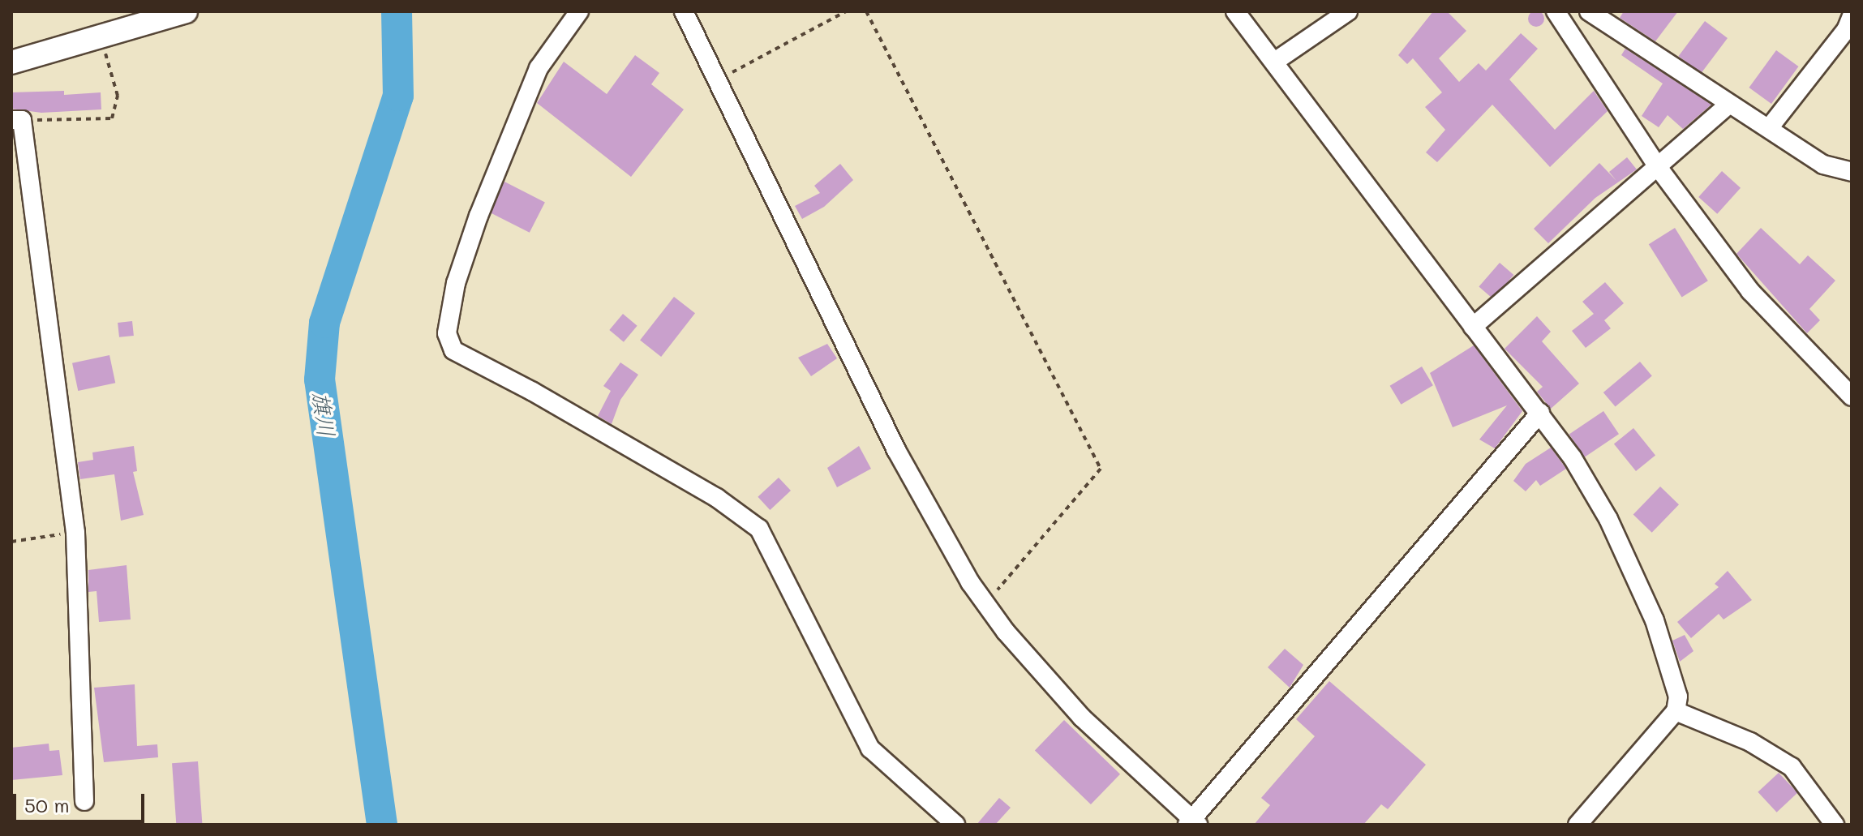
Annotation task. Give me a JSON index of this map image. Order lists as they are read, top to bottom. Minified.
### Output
{"water":["旗川"],"scale_bar":"50 m"}
